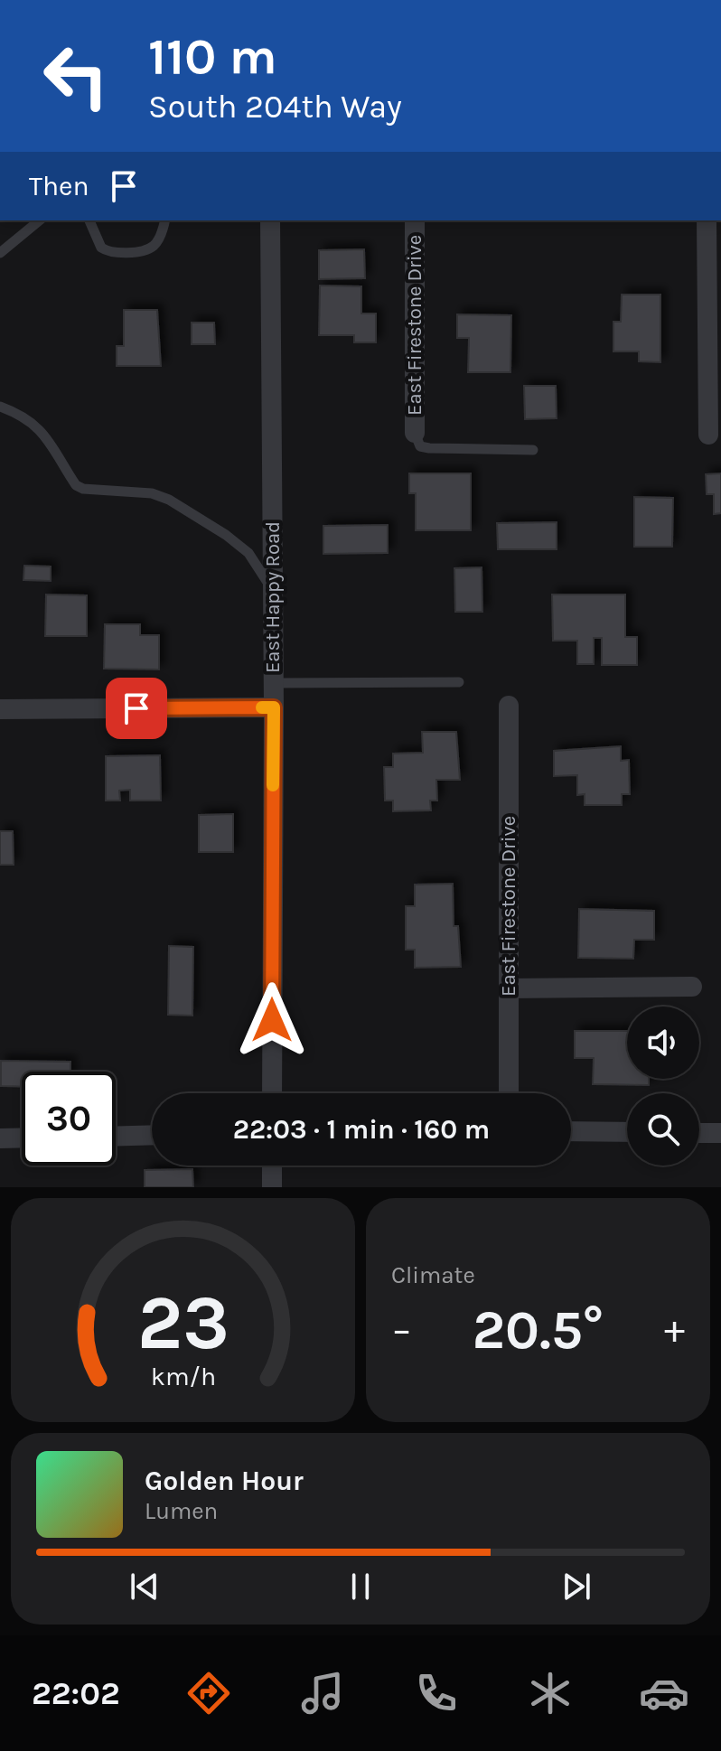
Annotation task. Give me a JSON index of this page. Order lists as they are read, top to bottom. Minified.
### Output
{"streets":{"street":["East Firestone Drive","East Happy Road"]},"page":{"turn":["110 m","South 204th Way"],"then":"Then","limit":"30","trip":"22:03 · 1 min · 160 m","tile":"Climate","heat":["−","20.5°","+"],"song":["Golden Hour","Lumen"],"tabs":"22:02","gauge":["23","km/h"]}}
